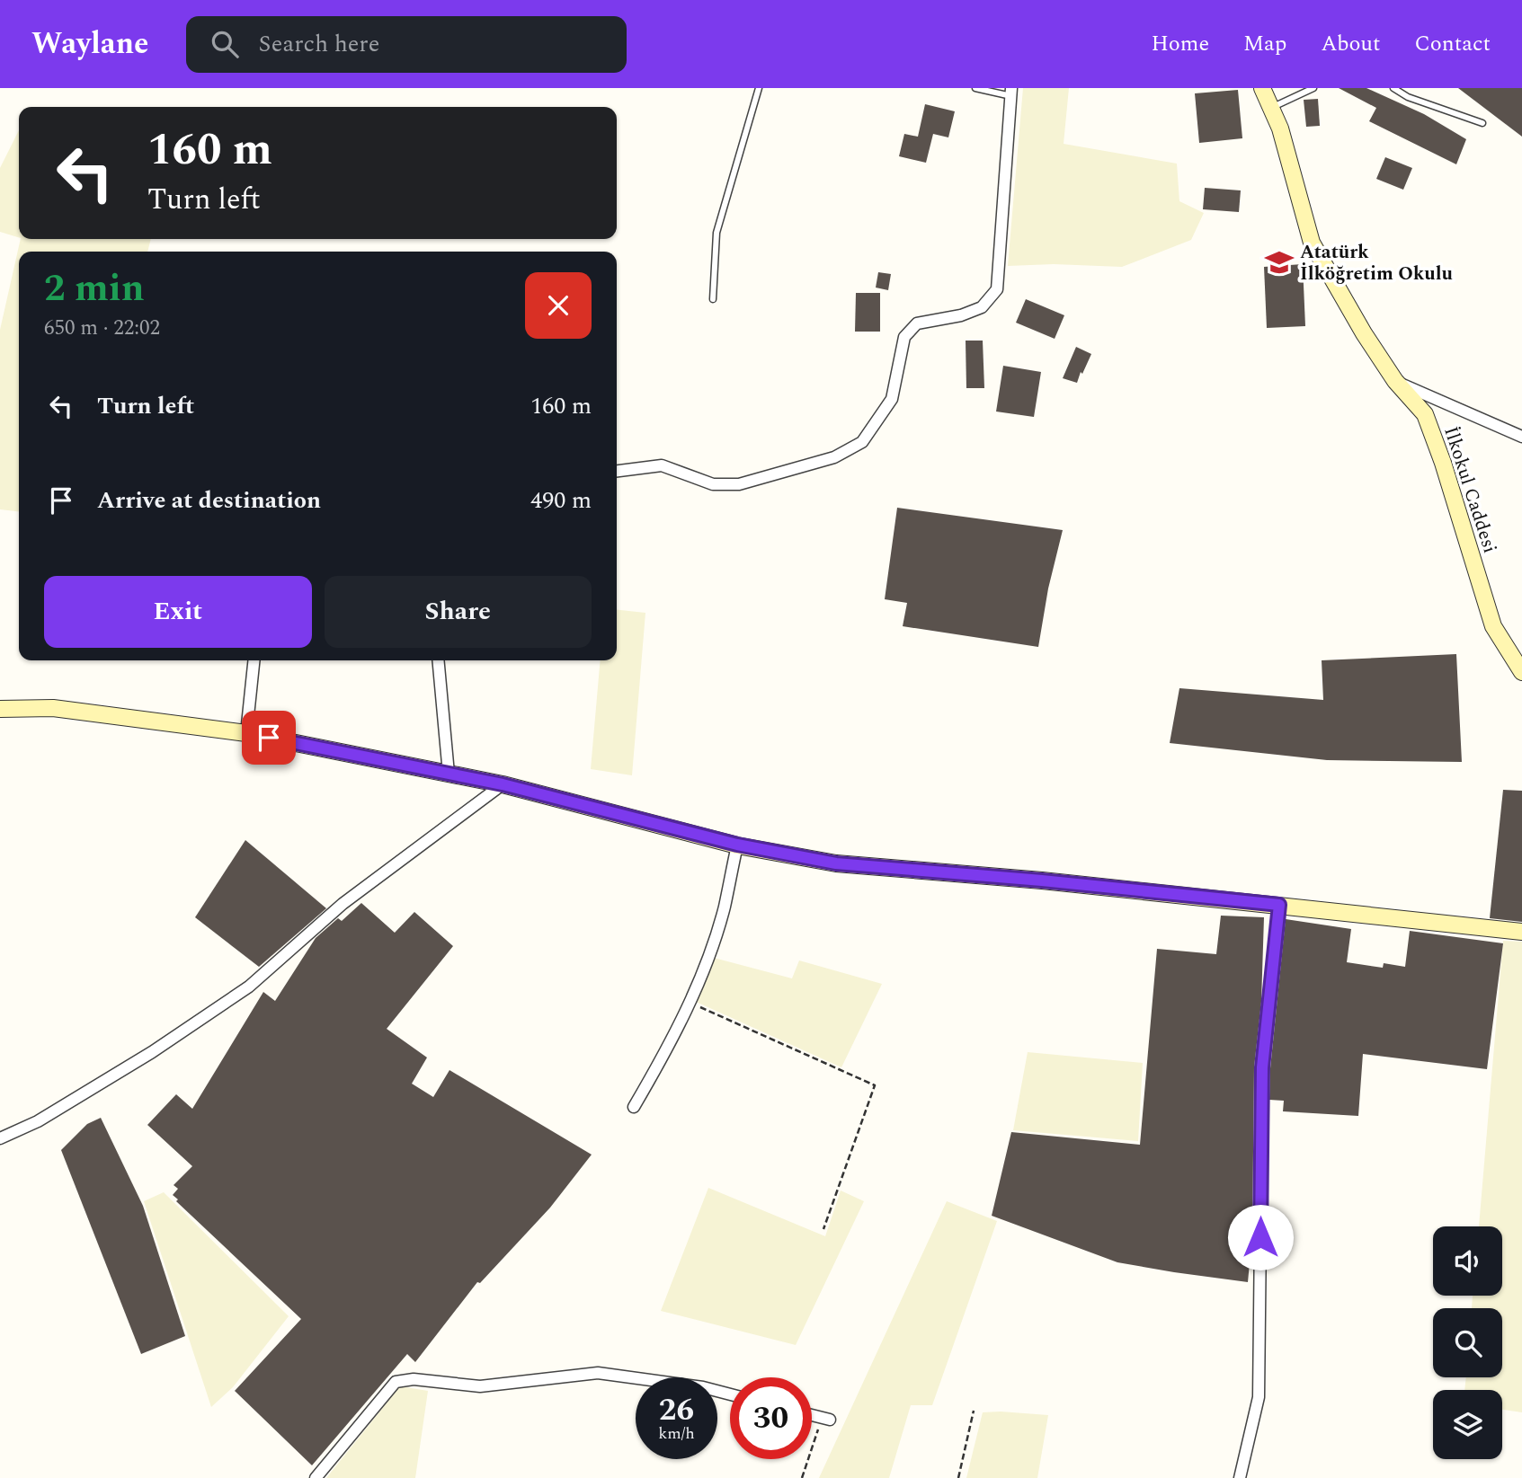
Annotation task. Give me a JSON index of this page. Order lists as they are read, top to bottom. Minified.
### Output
{"streets":{"street":["İlkokul Caddesi"]},"places":{"school or university":["Atatürk İlköğretim Okulu"]},"page":{"header":"Waylane","search":"Search here","nav":["Home","Map","About","Contact"],"turn":["160 m","Turn left"],"heading":["2 min","650 m · 22:02"],"list":[{"name":"Turn left","value":"160 m"},{"name":"Arrive at destination","value":"490 m"}],"buttons":["Exit","Share"],"speed":"26 km/h","limit":"30"}}
